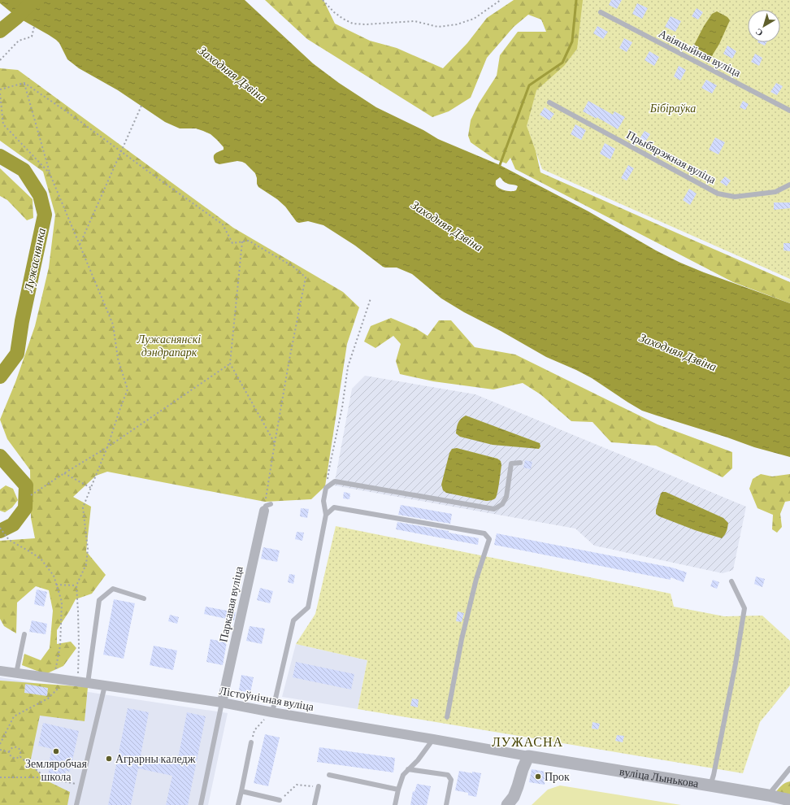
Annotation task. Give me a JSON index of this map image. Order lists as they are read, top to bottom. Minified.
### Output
{"streets":{"street":["Паркавая вуліца","Лістоўнічная вуліца","вуліца Лынькова"],"lane":["Авіяцыйная вуліца","Прыбярэжная вуліца"]},"crossings":[["Паркавая вуліца","Лістоўнічная вуліца"],["Лістоўнічная вуліца","вуліца Лынькова"]],"districts":["ЛУЖАСНА"],"water":["Заходняя Дзвіна","Лужаснянка"],"parks":["Бібіраўка","Лужаснянскі дэндрапарк"],"places":["Земляробчая школа","Аграрны каледж","Прок"],"north":"bottom left"}
